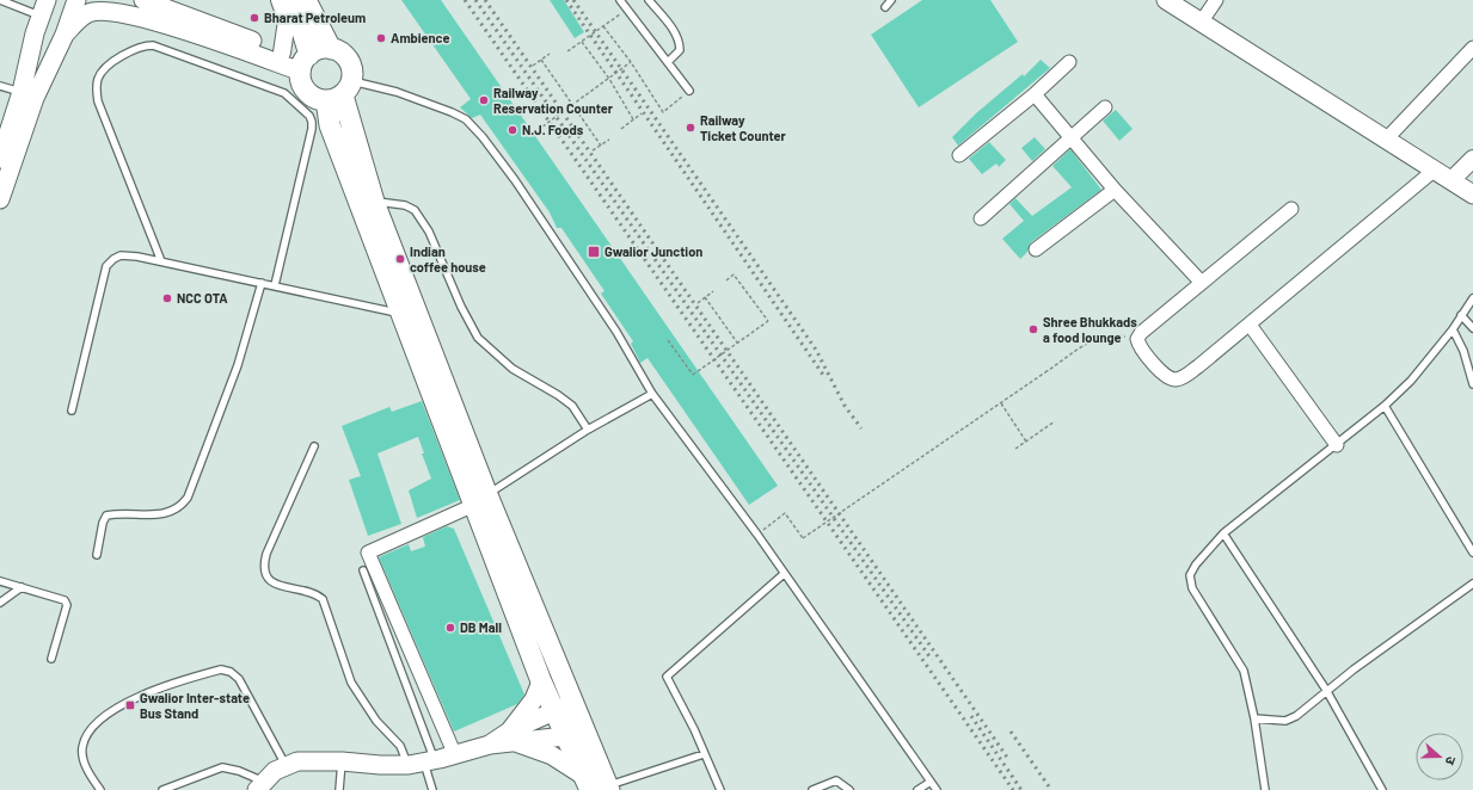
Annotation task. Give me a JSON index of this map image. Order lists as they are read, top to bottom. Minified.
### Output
{"places":{"other":["Bharat Petroleum","Ambience","Railway Reservation Counter","Railway Ticket Counter","N.J. Foods","Indian coffee house","NCC OTA","Shree Bhukkads a food lounge","DB Mall"],"transit":["Gwalior Junction","Gwalior Inter-state Bus Stand"]},"north":"right"}
